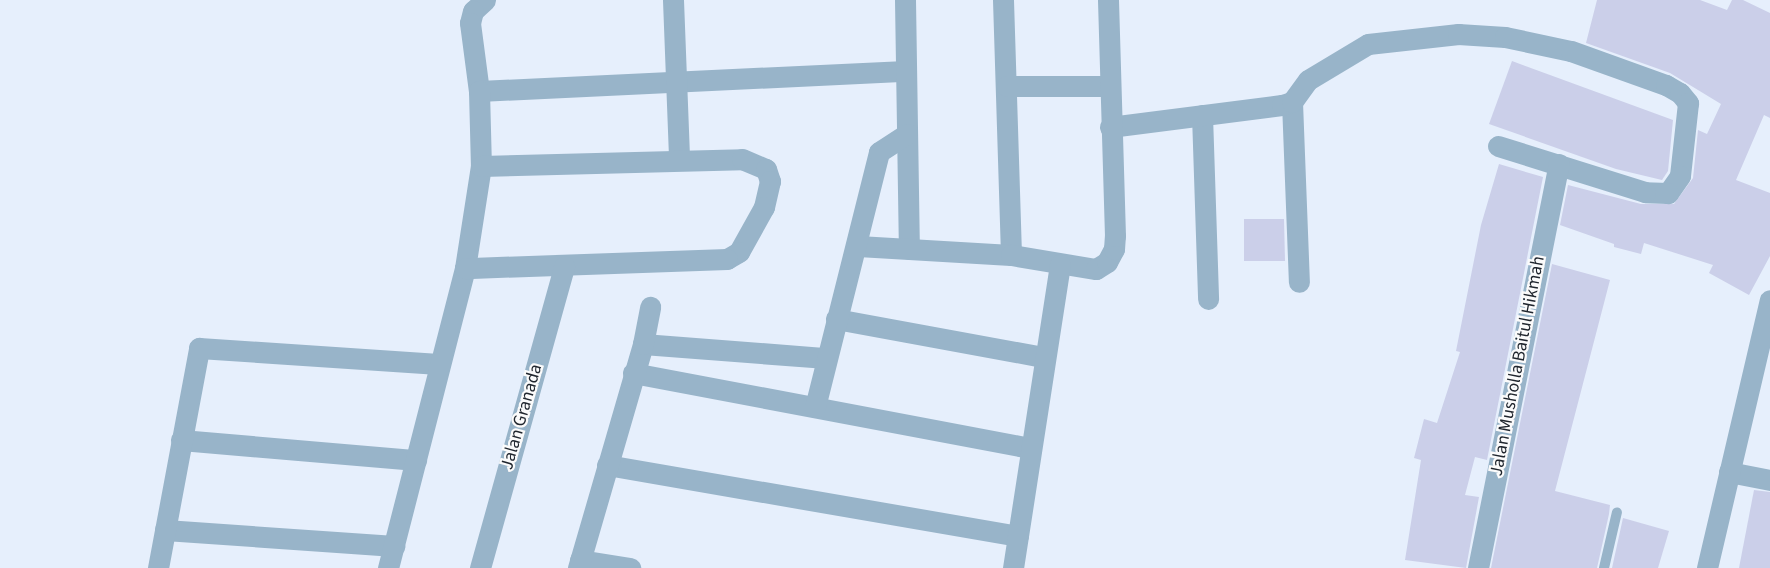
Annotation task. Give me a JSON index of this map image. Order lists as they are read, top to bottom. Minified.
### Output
{"streets":{"street":["Jalan Musholla Baitul Hikmah","Jalan Granada"]}}
